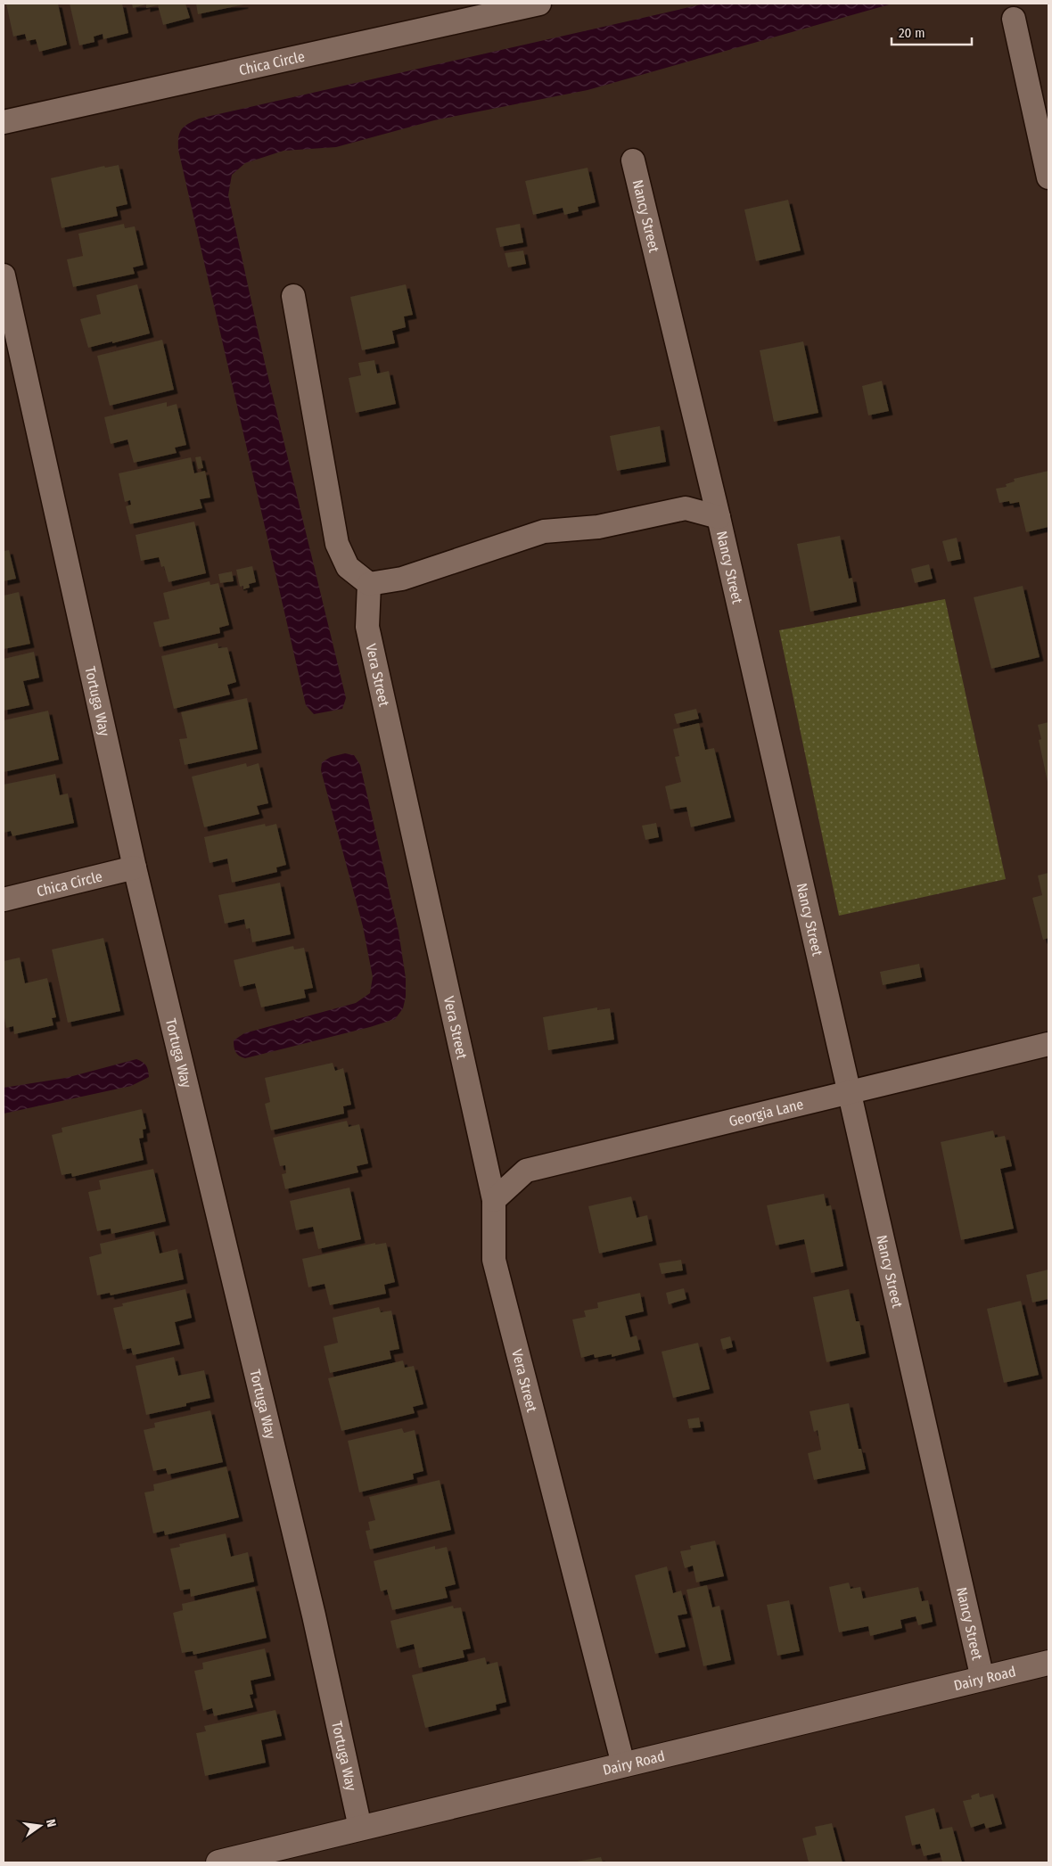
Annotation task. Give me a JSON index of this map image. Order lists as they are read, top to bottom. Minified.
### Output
{"streets":{"street":["Chica Circle","Nancy Street","Vera Street","Tortuga Way","Georgia Lane","Dairy Road"]},"crossings":[["Chica Circle","Tortuga Way"],["Nancy Street","Georgia Lane"],["Nancy Street","Dairy Road"],["Vera Street","Georgia Lane"],["Vera Street","Dairy Road"],["Tortuga Way","Dairy Road"]],"scale_bar":"20 m","north":"right"}
